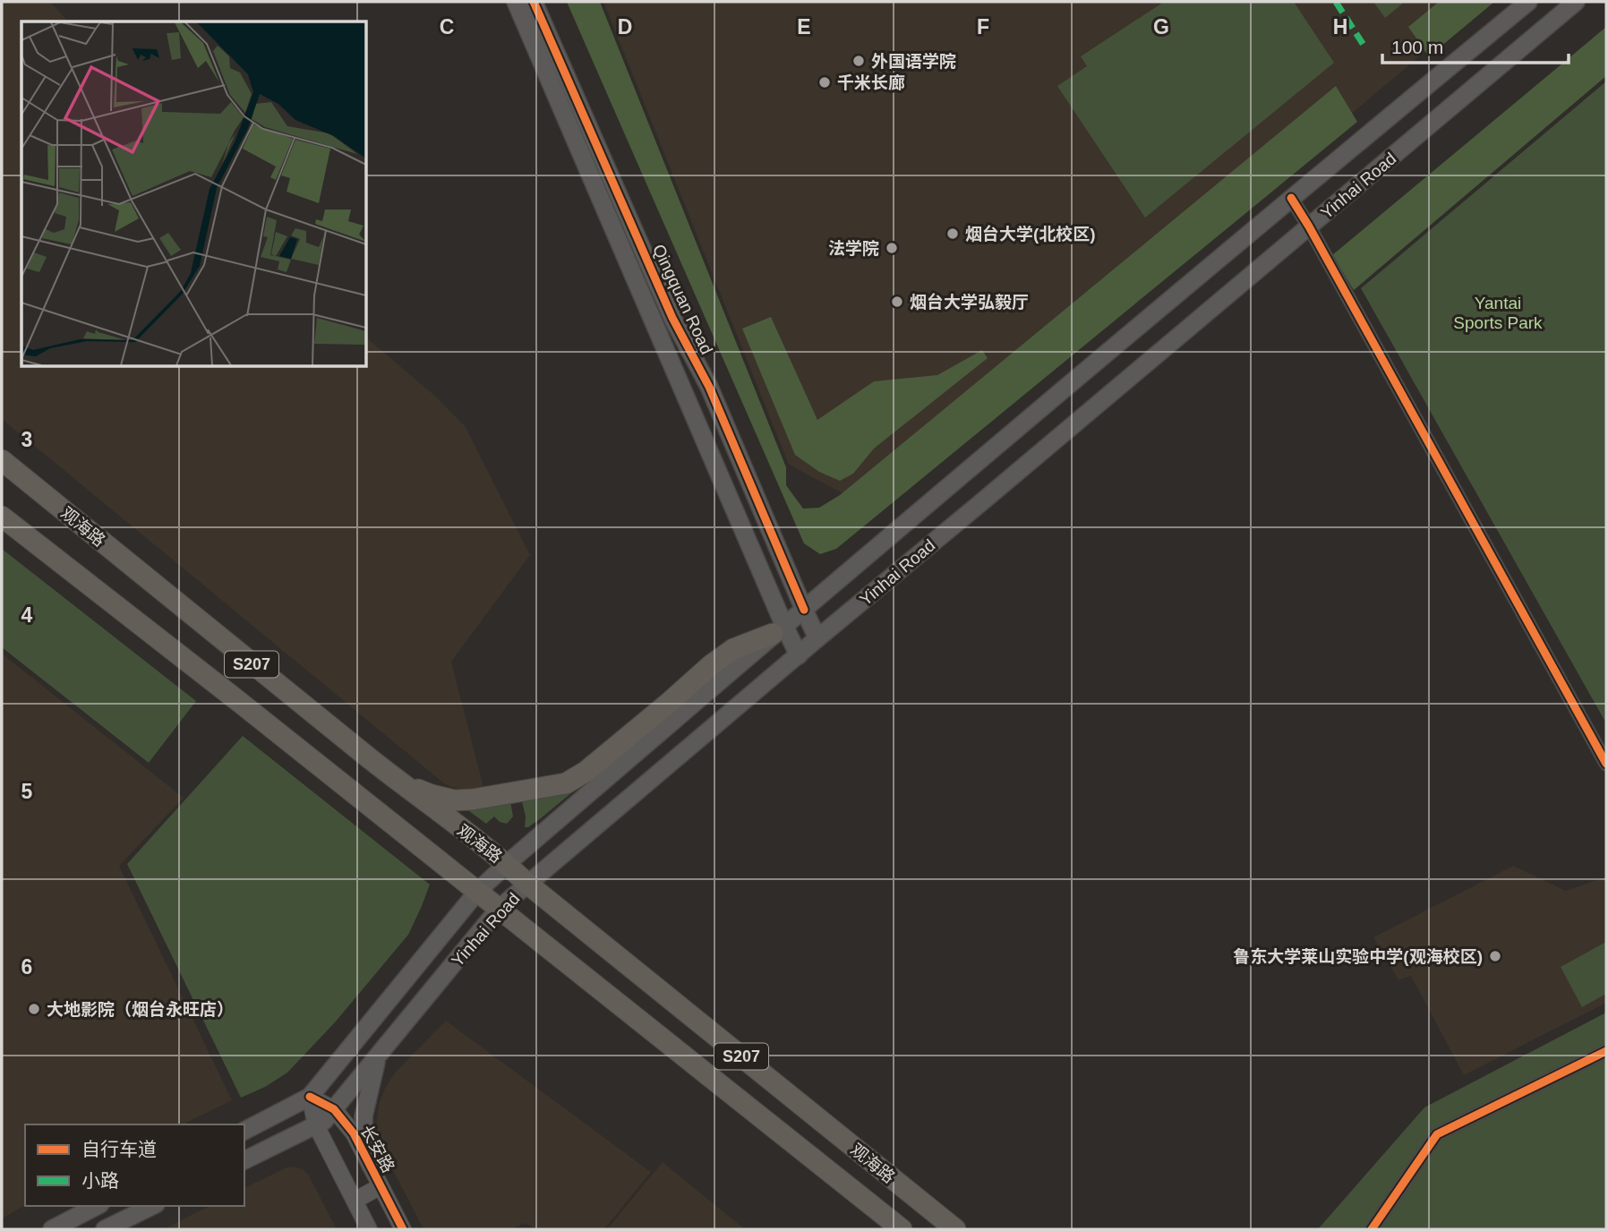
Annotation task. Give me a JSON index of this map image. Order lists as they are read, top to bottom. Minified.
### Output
{"streets":{"main road":["Yinhai Road","Qingquan Road","观海路","S207"],"street":["长安路"]},"crossings":[["Yinhai Road","Qingquan Road"],["Yinhai Road","观海路"],["Yinhai Road","长安路"]],"parks":["Yantai Sports Park"],"places":["外国语学院","千米长廊","烟台大学(北校区)","法学院","烟台大学弘毅厅","鲁东大学莱山实验中学(观海校区)","大地影院（烟台永旺店）"],"legend":["自行车道","小路"],"scale_bar":"100 m","grid":{"columns":["C","D","E","F","G","H"],"rows":["3","4","5","6"]}}
